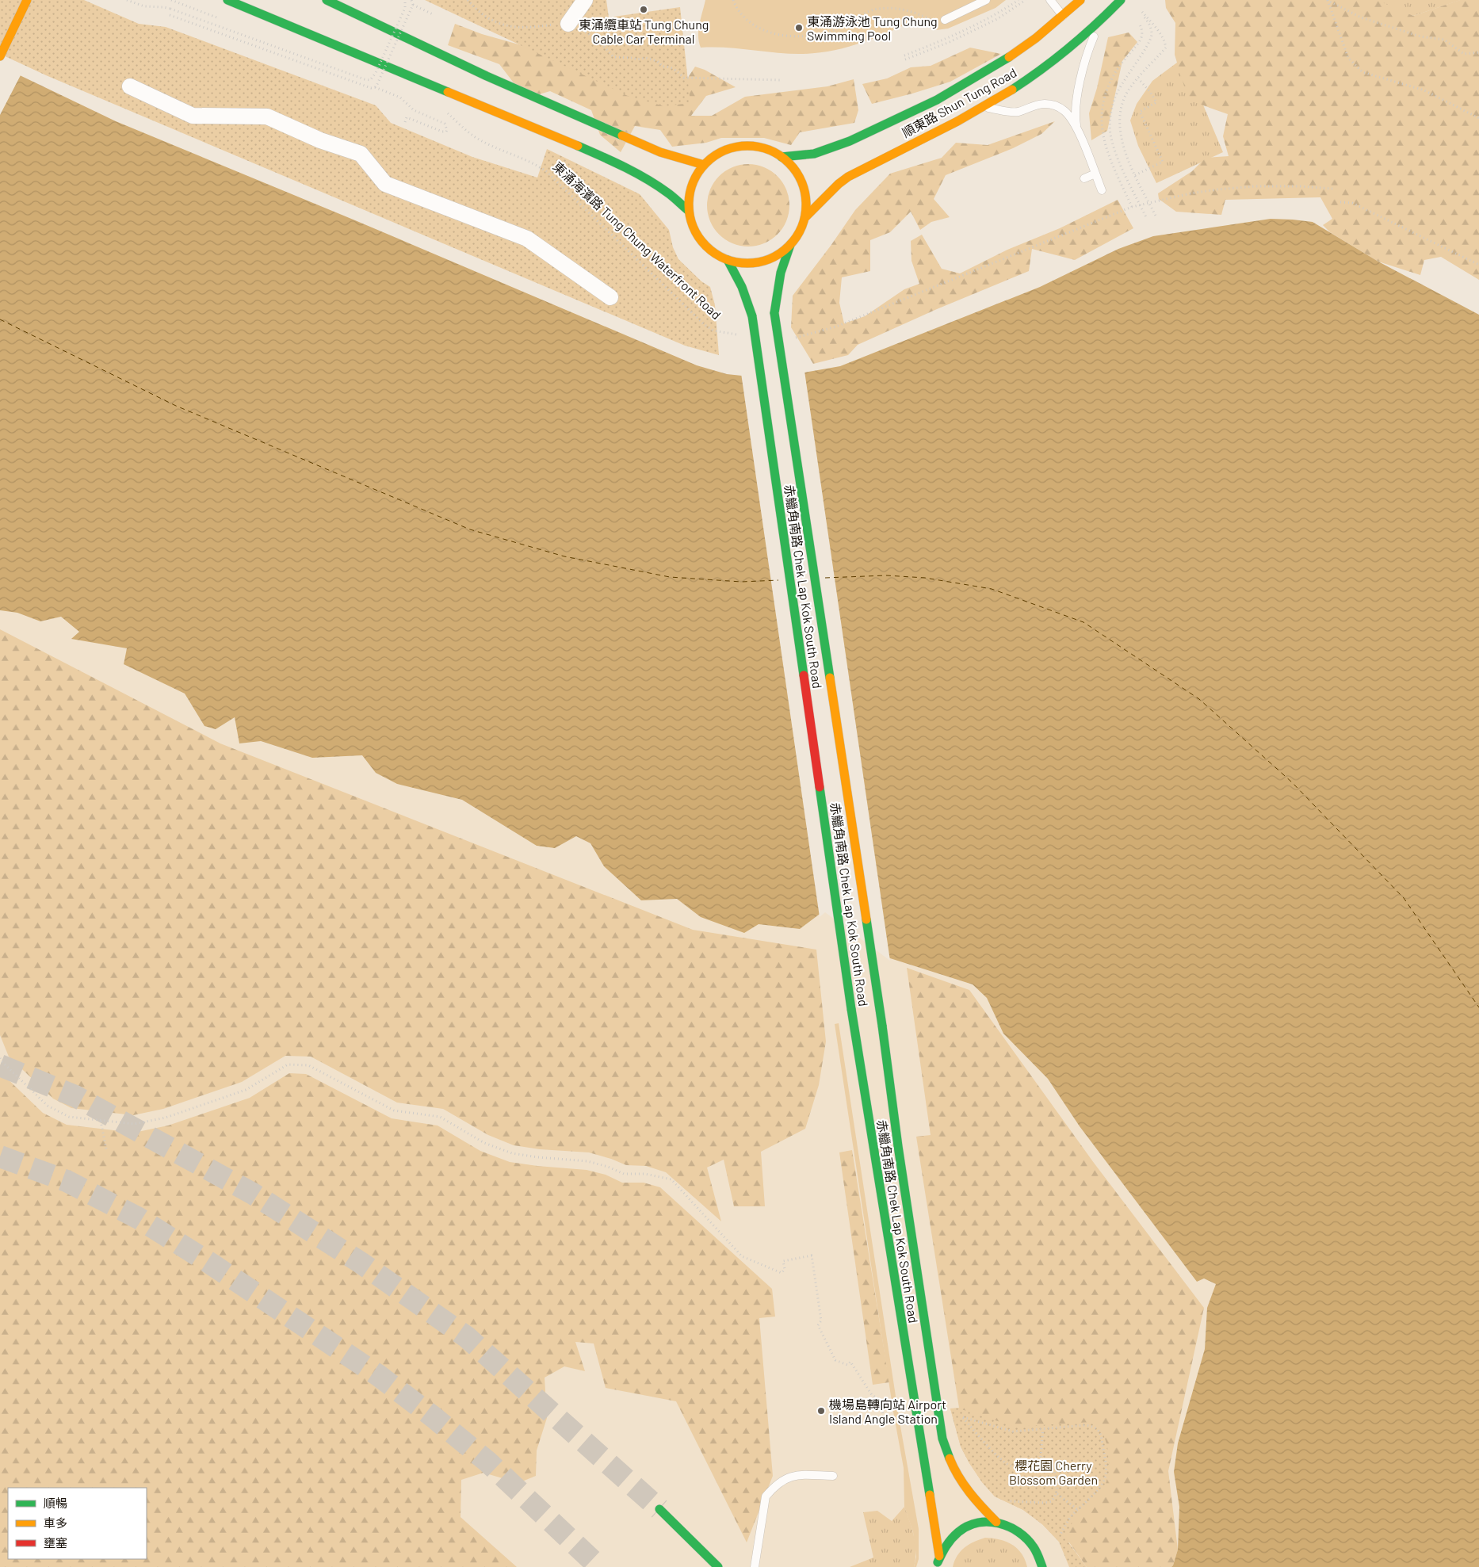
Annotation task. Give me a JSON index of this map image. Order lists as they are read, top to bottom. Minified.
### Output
{"streets":{"main road":["順東路 Shun Tung Road","東涌海濱路 Tung Chung Waterfront Road","赤鱲角南路 Chek Lap Kok South Road"]},"crossings":[["順東路 Shun Tung Road","東涌海濱路 Tung Chung Waterfront Road"],["順東路 Shun Tung Road","赤鱲角南路 Chek Lap Kok South Road"],["東涌海濱路 Tung Chung Waterfront Road","赤鱲角南路 Chek Lap Kok South Road"]],"parks":["櫻花園 Cherry Blossom Garden"],"places":["東涌纜車站 Tung Chung Cable Car Terminal","東涌游泳池 Tung Chung Swimming Pool","機場島轉向站 Airport Island Angle Station"],"legend":["順暢","車多","壅塞"]}
